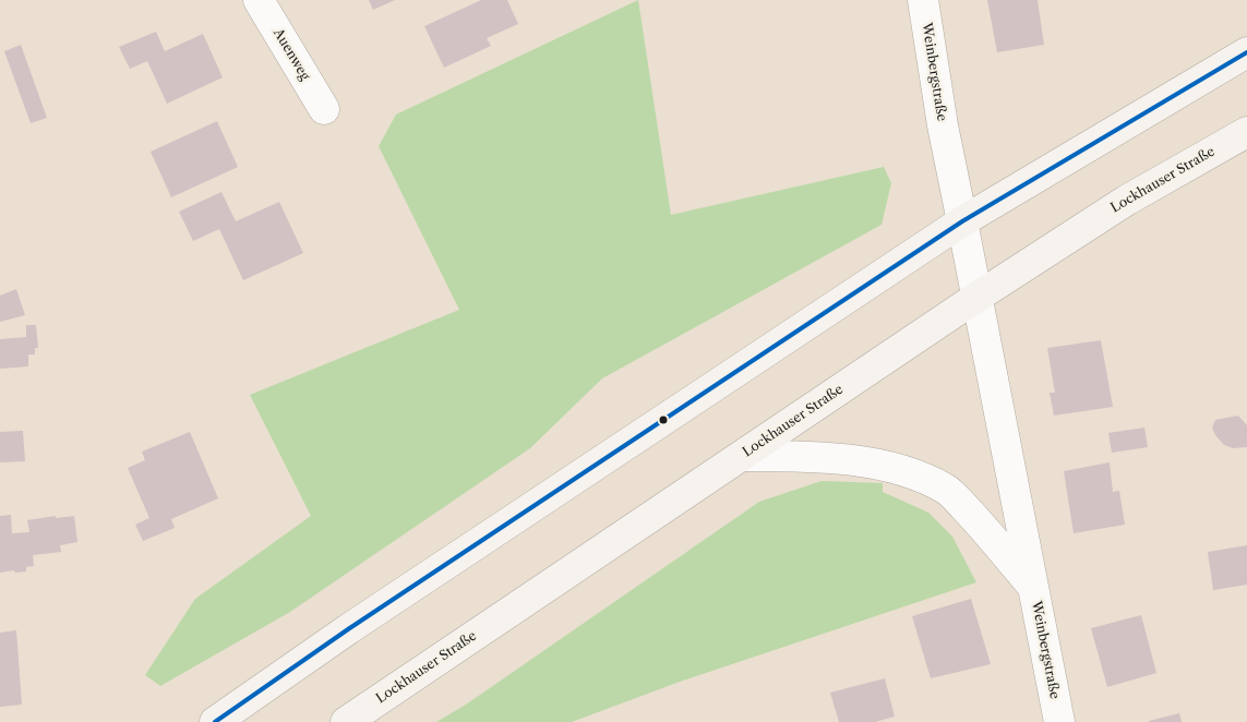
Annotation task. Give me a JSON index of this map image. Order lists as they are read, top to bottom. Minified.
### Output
{"streets":{"main road":["Lockhauser Straße"],"street":["Auenweg","Weinbergstraße"]},"crossings":[["Weinbergstraße","Lockhauser Straße"]]}
